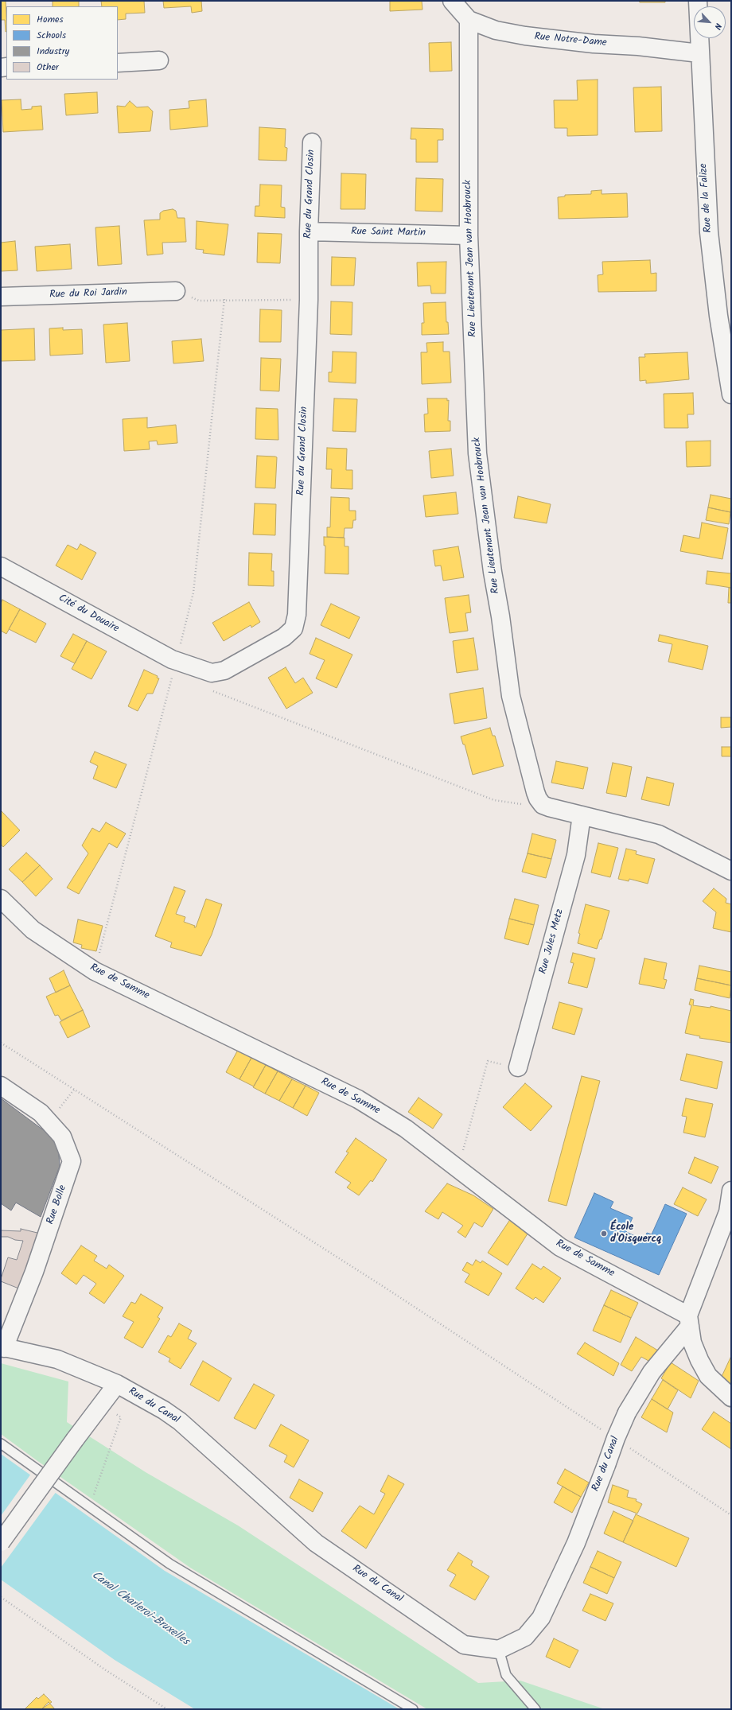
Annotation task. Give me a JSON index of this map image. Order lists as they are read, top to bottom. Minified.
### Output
{"streets":{"street":["Rue Notre-Dame","Rue du Grand Closin","Rue de la Falize","Rue Saint Martin","Rue Lieutenant Jean van Hoobrouck","Rue du Roi Jardin","Cité du Douaire","Rue Jules Metz","Rue de Samme","Rue Bolle","Rue du Canal"]},"crossings":[["Rue Notre-Dame","Rue de la Falize"],["Rue Notre-Dame","Rue Lieutenant Jean van Hoobrouck"],["Rue du Grand Closin","Rue Saint Martin"],["Rue du Grand Closin","Cité du Douaire"],["Rue Saint Martin","Rue Lieutenant Jean van Hoobrouck"],["Rue de Samme","Rue du Canal"],["Rue Bolle","Rue du Canal"]],"water":["Canal Charleroi-Bruxelles"],"places":["École d'Oisquercq"],"legend":["Homes","Schools","Industry","Other"],"north":"bottom right"}
